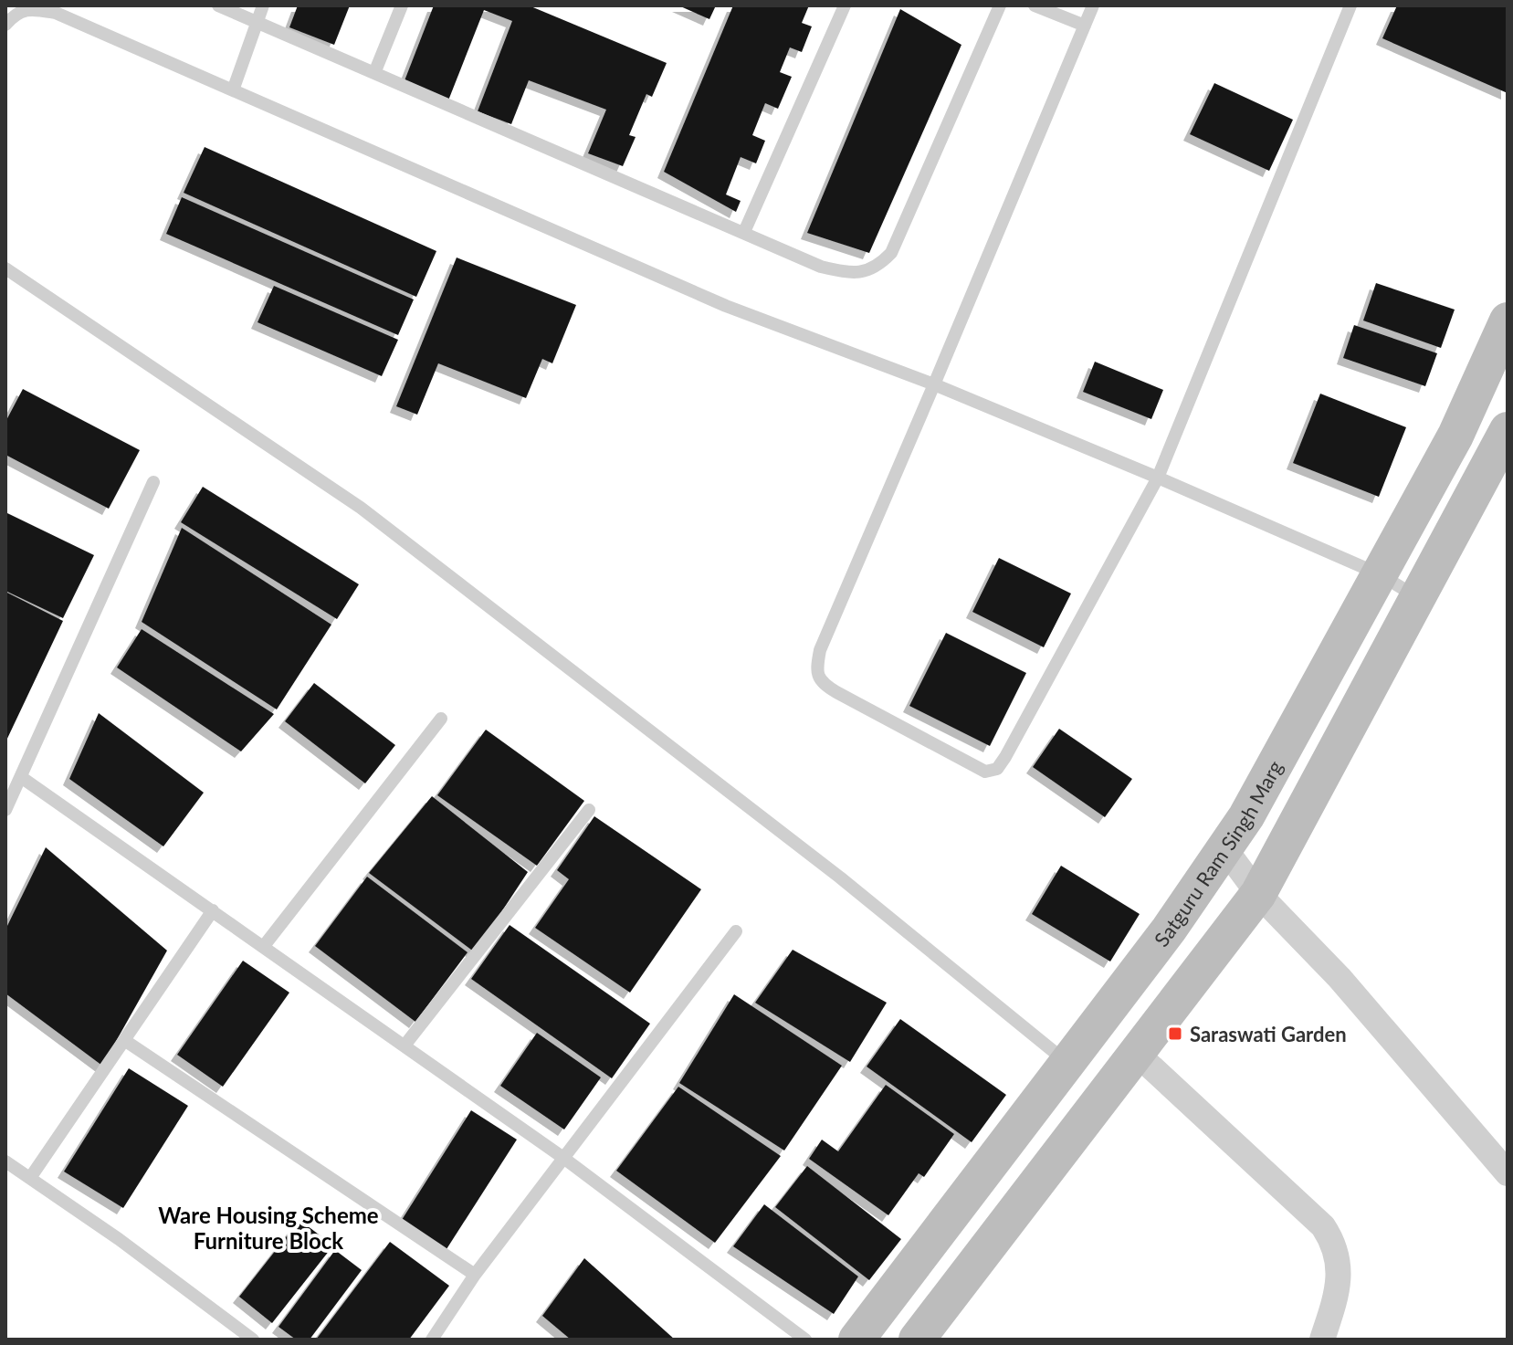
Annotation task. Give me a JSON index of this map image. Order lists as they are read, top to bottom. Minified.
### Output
{"streets":{"main road":["Satguru Ram Singh Marg"]},"districts":["Ware Housing Scheme Furniture Block"],"places":{"transit":["Saraswati Garden"]}}
